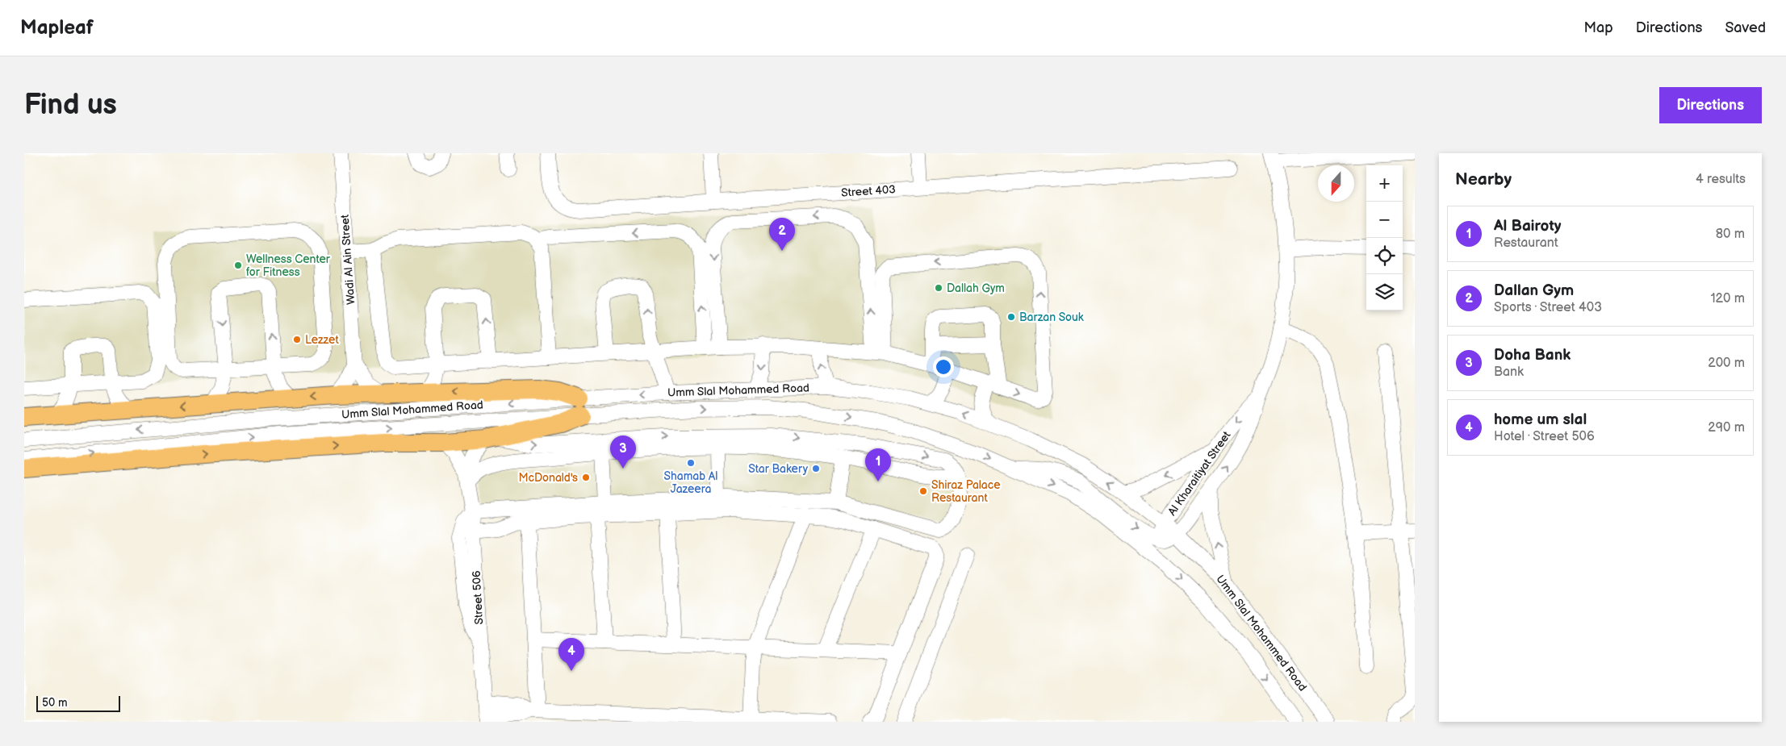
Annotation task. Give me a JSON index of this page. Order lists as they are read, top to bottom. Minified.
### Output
{"streets":{"street":["Street 403","Wadi Al Ain Street","Umm Slal Mohammed Road","Al Kharaitiyat Street","Street 506"]},"crossings":[["Umm Slal Mohammed Road","Al Kharaitiyat Street"]],"places":["Wellness Center for Fitness","Dallah Gym","Barzan Souk","Lezzet","Shamab Al Jazeera","Star Bakery","McDonald's","Shiraz Palace Restaurant"],"scale_bar":"50 m","north":"bottom","page":{"header":"Mapleaf","nav":["Map","Directions","Saved"],"buttons":"Directions","title":"Find us","heading":["Nearby","4 results"],"map_buttons":["+","−"],"list":[{"mark":"1","name":"Al Bairoty","note":"Restaurant","value":"80 m"},{"mark":"2","name":"Dallan Gym","note":"Sports · Street 403","value":"120 m"},{"mark":"3","name":"Doha Bank","note":"Bank","value":"200 m"},{"mark":"4","name":"home um slal","note":"Hotel · Street 506","value":"290 m"}],"pins":["2","3","1","4"],"scale":"50 m"}}
